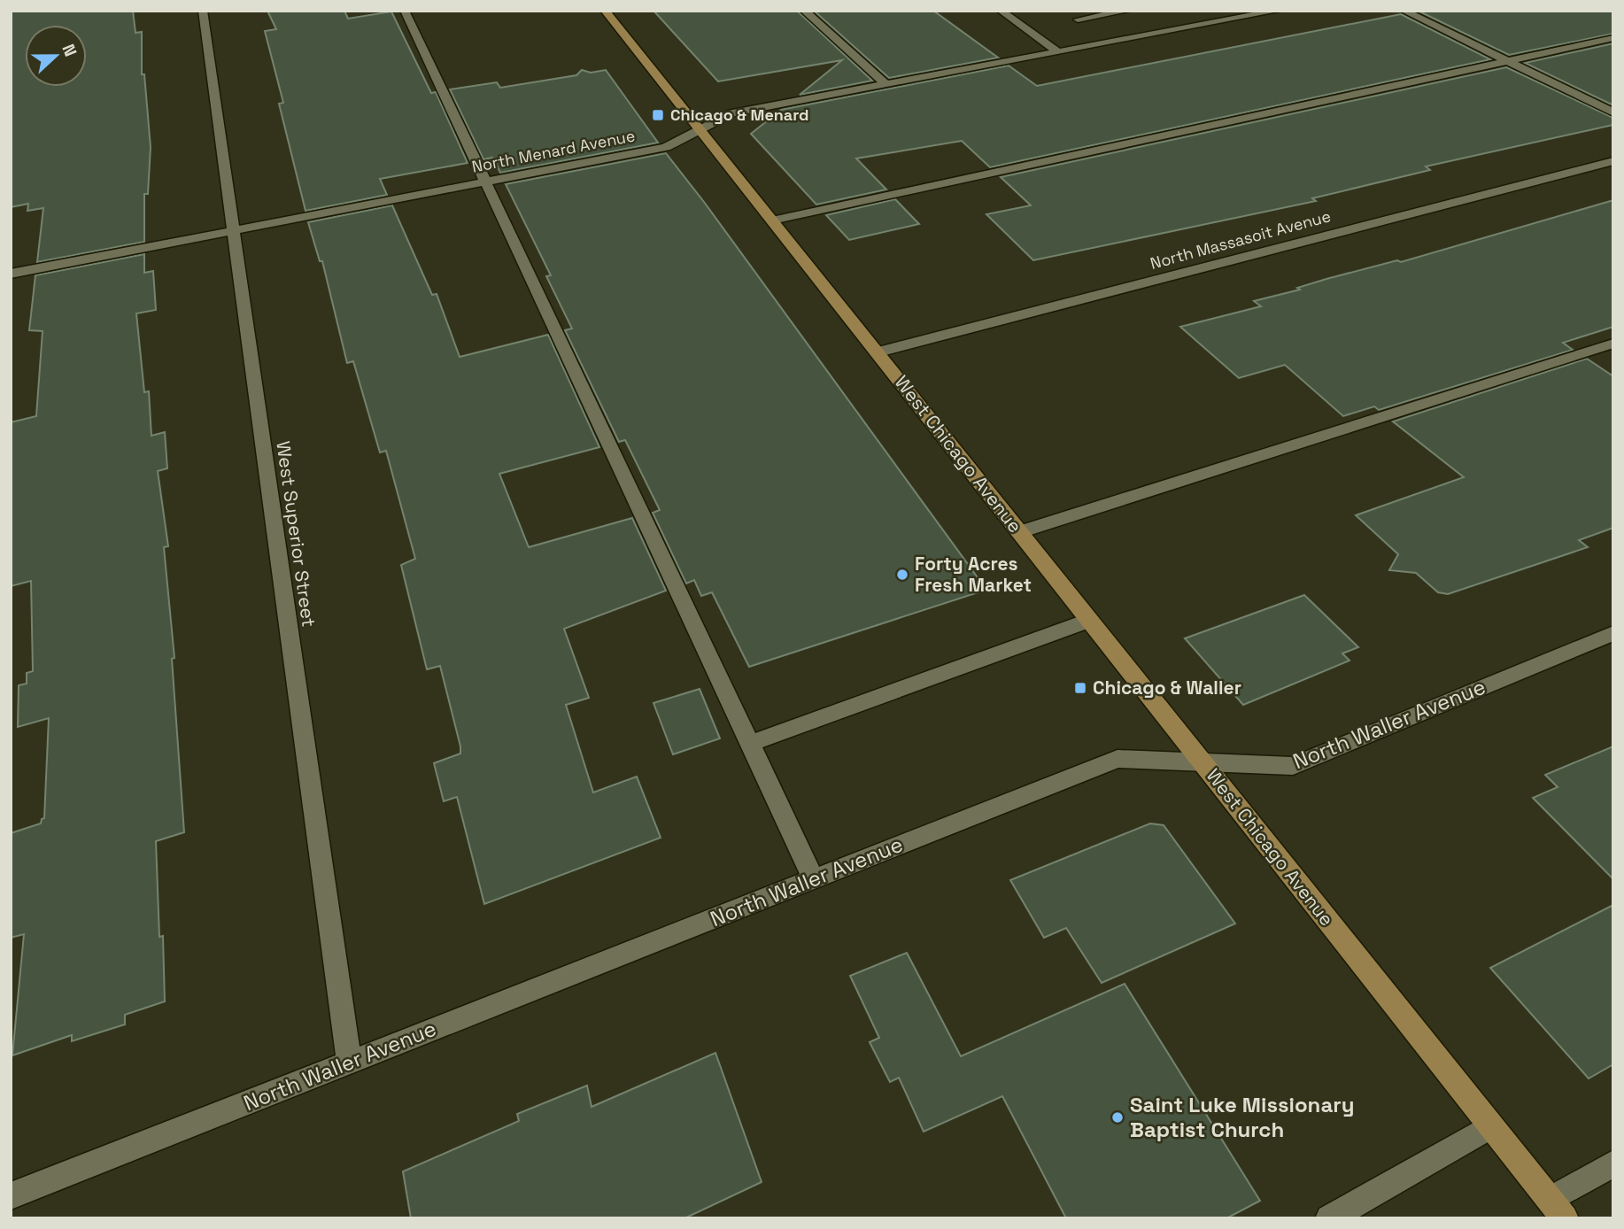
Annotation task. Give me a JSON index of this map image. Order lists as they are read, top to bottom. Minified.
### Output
{"streets":{"main road":["West Chicago Avenue"],"street":["North Menard Avenue","North Massasoit Avenue","West Superior Street","North Waller Avenue"]},"crossings":[["North Menard Avenue","West Chicago Avenue"],["North Menard Avenue","West Superior Street"],["North Massasoit Avenue","West Chicago Avenue"],["West Chicago Avenue","North Waller Avenue"],["West Superior Street","North Waller Avenue"]],"places":{"transit":["Chicago & Menard","Chicago & Waller"],"other":["Forty Acres Fresh Market","Saint Luke Missionary Baptist Church"]},"north":"right"}
